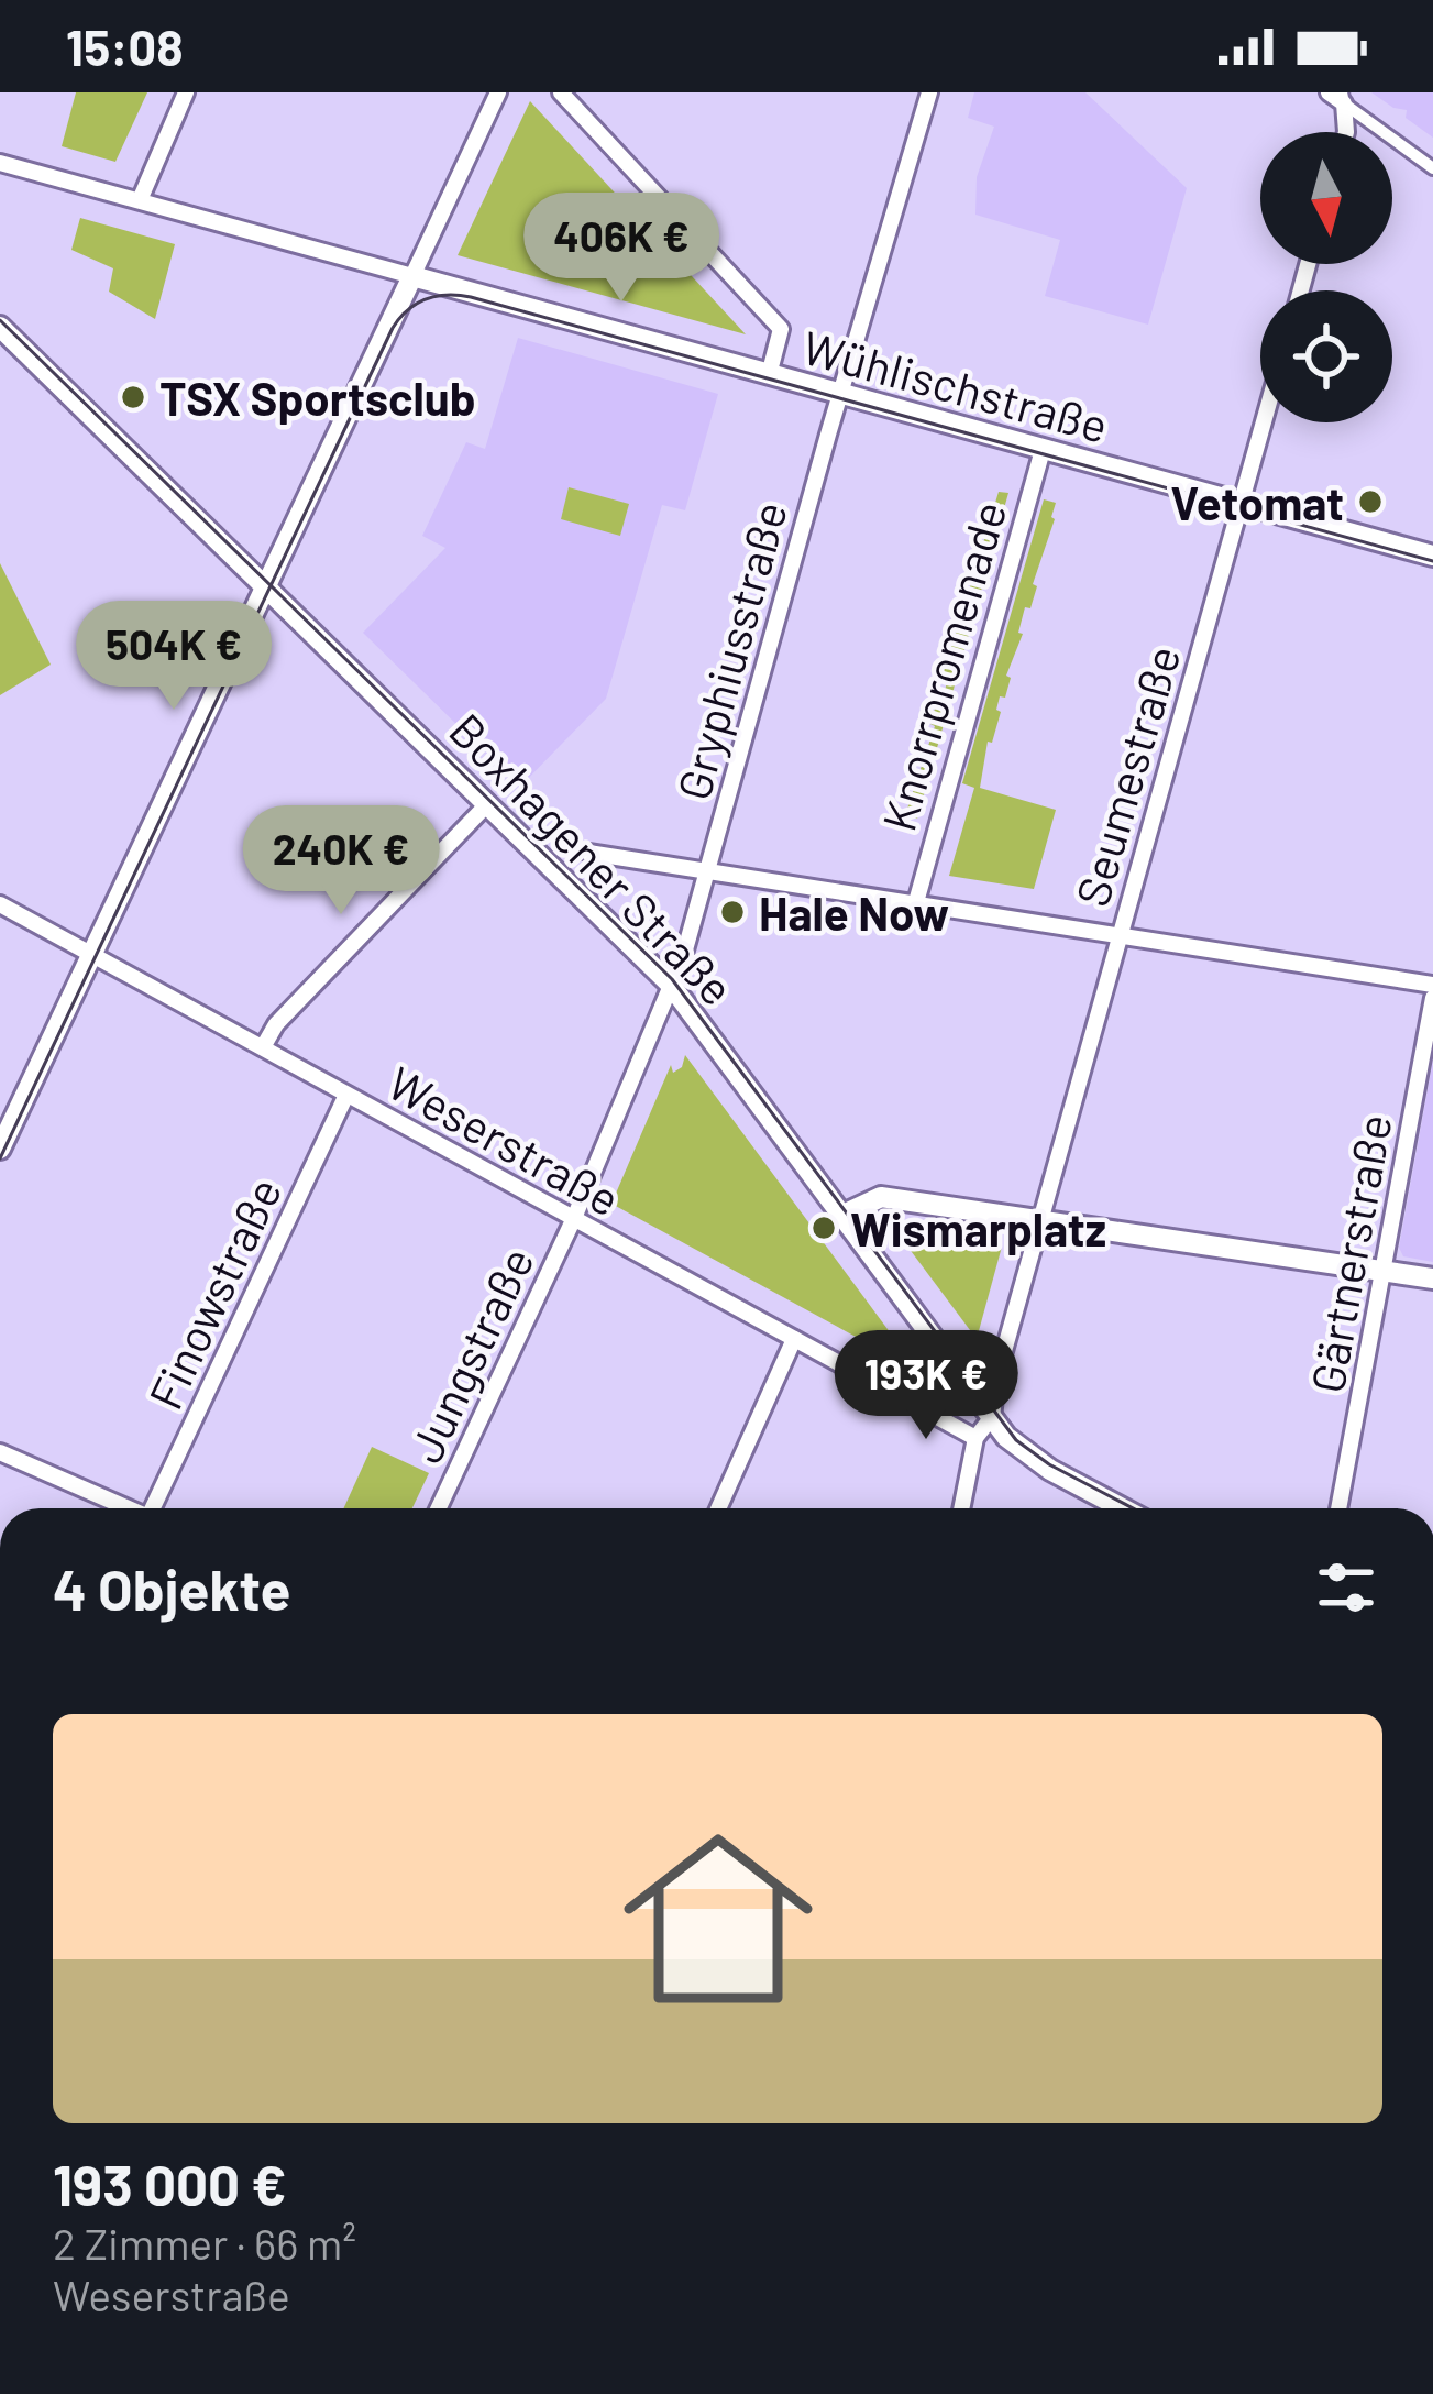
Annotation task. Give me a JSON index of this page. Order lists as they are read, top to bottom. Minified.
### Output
{"streets":{"street":["Wühlischstraße","Gryphiusstraße","Knorrpromenade","Seumestraße","Boxhagener Straße","Weserstraße","Gärtnerstraße","Finowstraße","Jungstraße"]},"crossings":[["Wühlischstraße","Gryphiusstraße"],["Wühlischstraße","Knorrpromenade"],["Wühlischstraße","Seumestraße"],["Gryphiusstraße","Boxhagener Straße"],["Gryphiusstraße","Weserstraße"],["Gryphiusstraße","Jungstraße"],["Weserstraße","Finowstraße"],["Weserstraße","Jungstraße"]],"places":["TSX Sportsclub","Vetomat","Hale Now","Wismarplatz"],"north":"bottom","page":{"status":"15:08","price":["406K €","504K €","240K €","193K €"],"heading":"4 Objekte","list":[{"name":"193 000 €","note":"2 Zimmer · 66 m² · Weserstraße"}]}}
